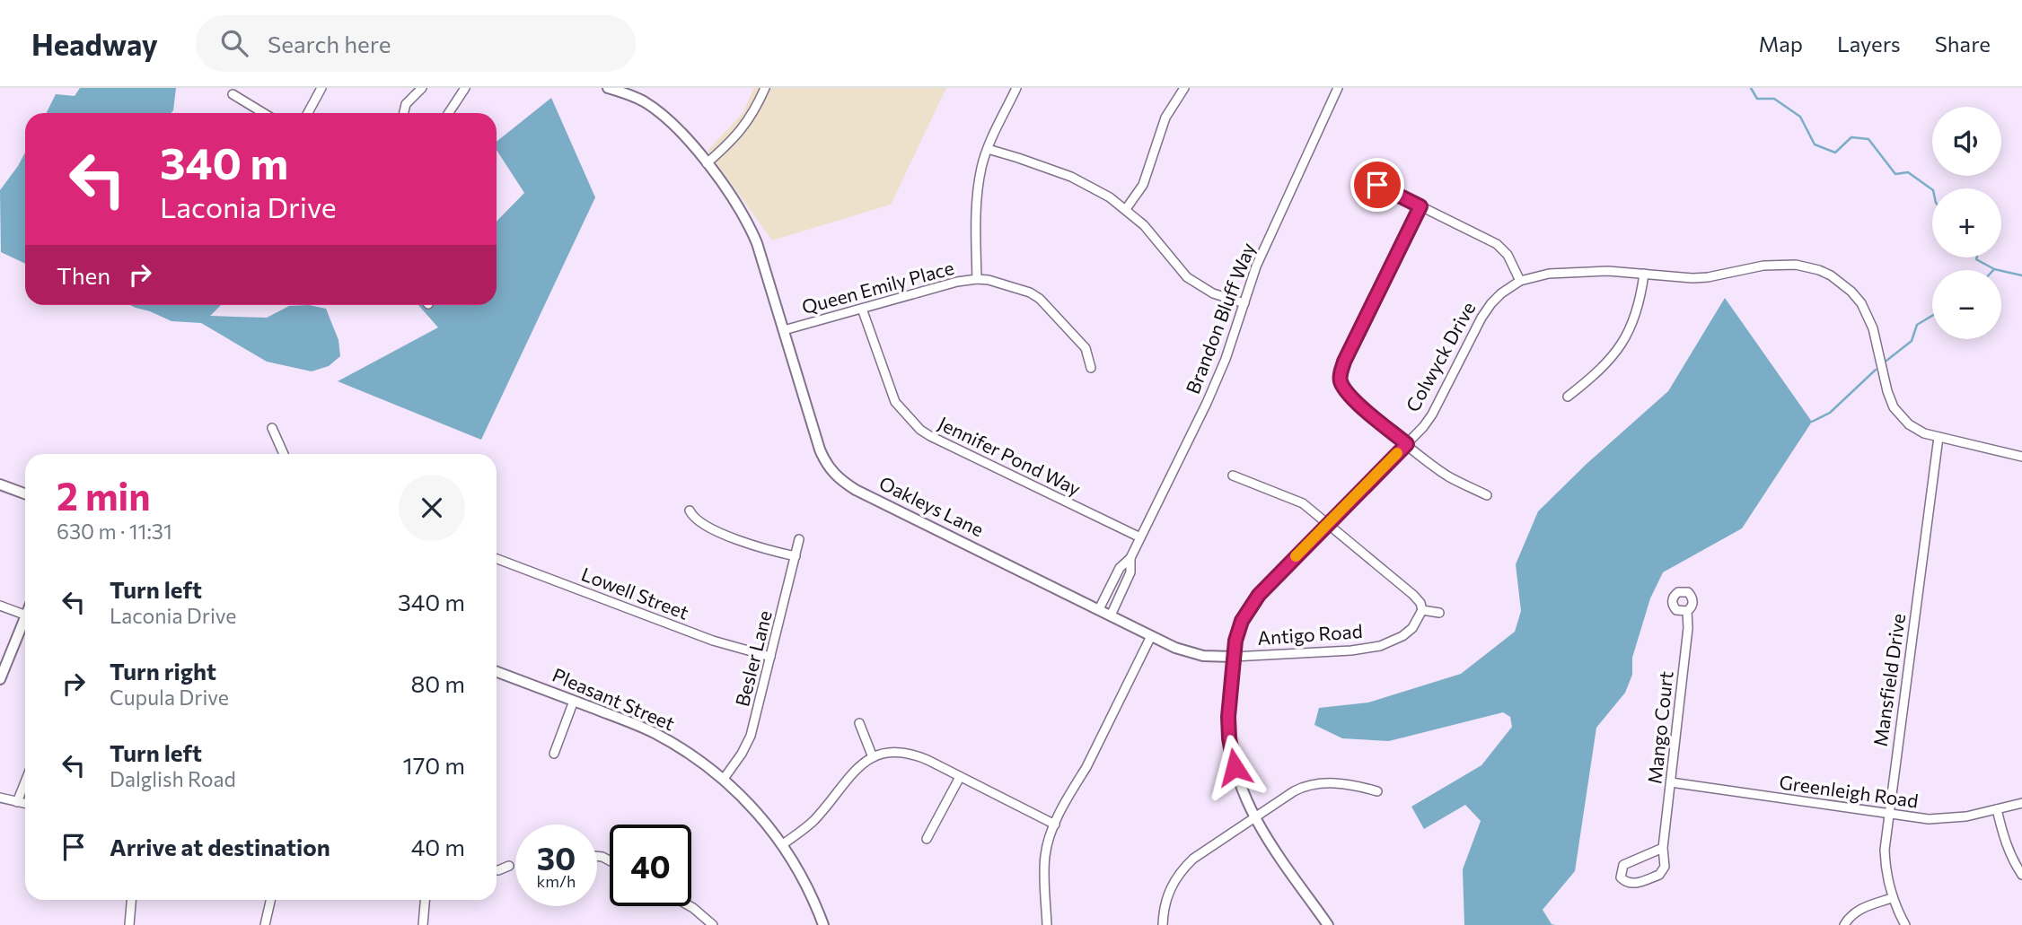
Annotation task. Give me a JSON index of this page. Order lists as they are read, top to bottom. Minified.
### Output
{"streets":{"street":["Queen Emily Place","Brandon Bluff Way","Colwyck Drive","Jennifer Pond Way","Oakleys Lane","Lowell Street","Antigo Road","Besler Lane","Mansfield Drive","Pleasant Street","Mango Court","Greenleigh Road"]},"crossings":[["Queen Emily Place","Jennifer Pond Way"],["Queen Emily Place","Oakleys Lane"],["Brandon Bluff Way","Jennifer Pond Way"],["Brandon Bluff Way","Oakleys Lane"],["Colwyck Drive","Antigo Road"],["Colwyck Drive","Mansfield Drive"],["Oakleys Lane","Antigo Road"],["Lowell Street","Besler Lane"],["Besler Lane","Pleasant Street"],["Mansfield Drive","Greenleigh Road"],["Mango Court","Greenleigh Road"]],"page":{"header":"Headway","search":"Search here","nav":["Map","Layers","Share"],"map_buttons":["+","−"],"turn":["340 m","Laconia Drive"],"then":"Then","heading":["2 min","630 m · 11:31"],"list":[{"name":"Turn left","note":"Laconia Drive","value":"340 m"},{"name":"Turn right","note":"Cupula Drive","value":"80 m"},{"name":"Turn left","note":"Dalglish Road","value":"170 m"},{"name":"Arrive at destination","value":"40 m"}],"speed":"30 km/h","limit":"40"}}
